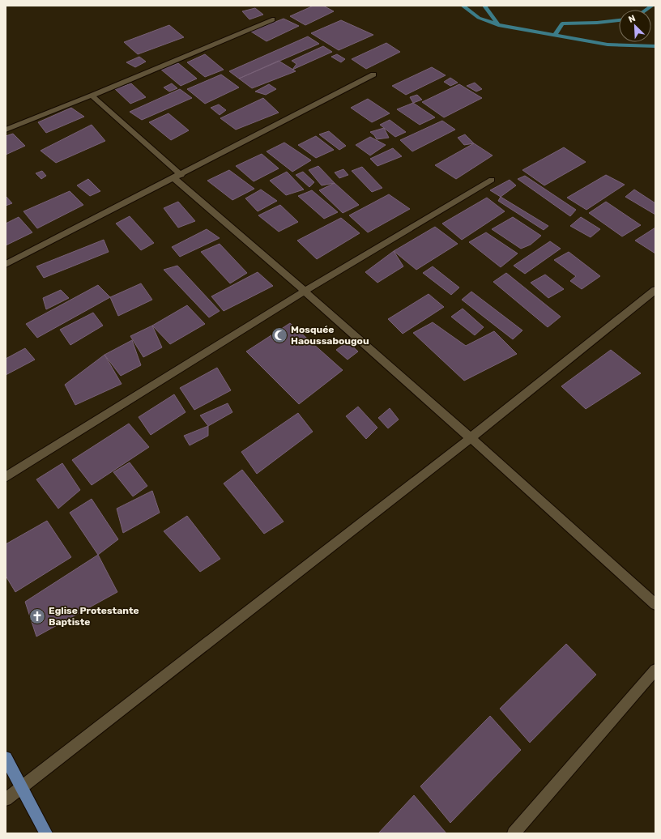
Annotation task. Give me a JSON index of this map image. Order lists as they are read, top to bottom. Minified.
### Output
{"places":{"mosque":["Mosquée Haoussabougou"],"church":["Eglise Protestante Baptiste"]},"north":"top left"}
